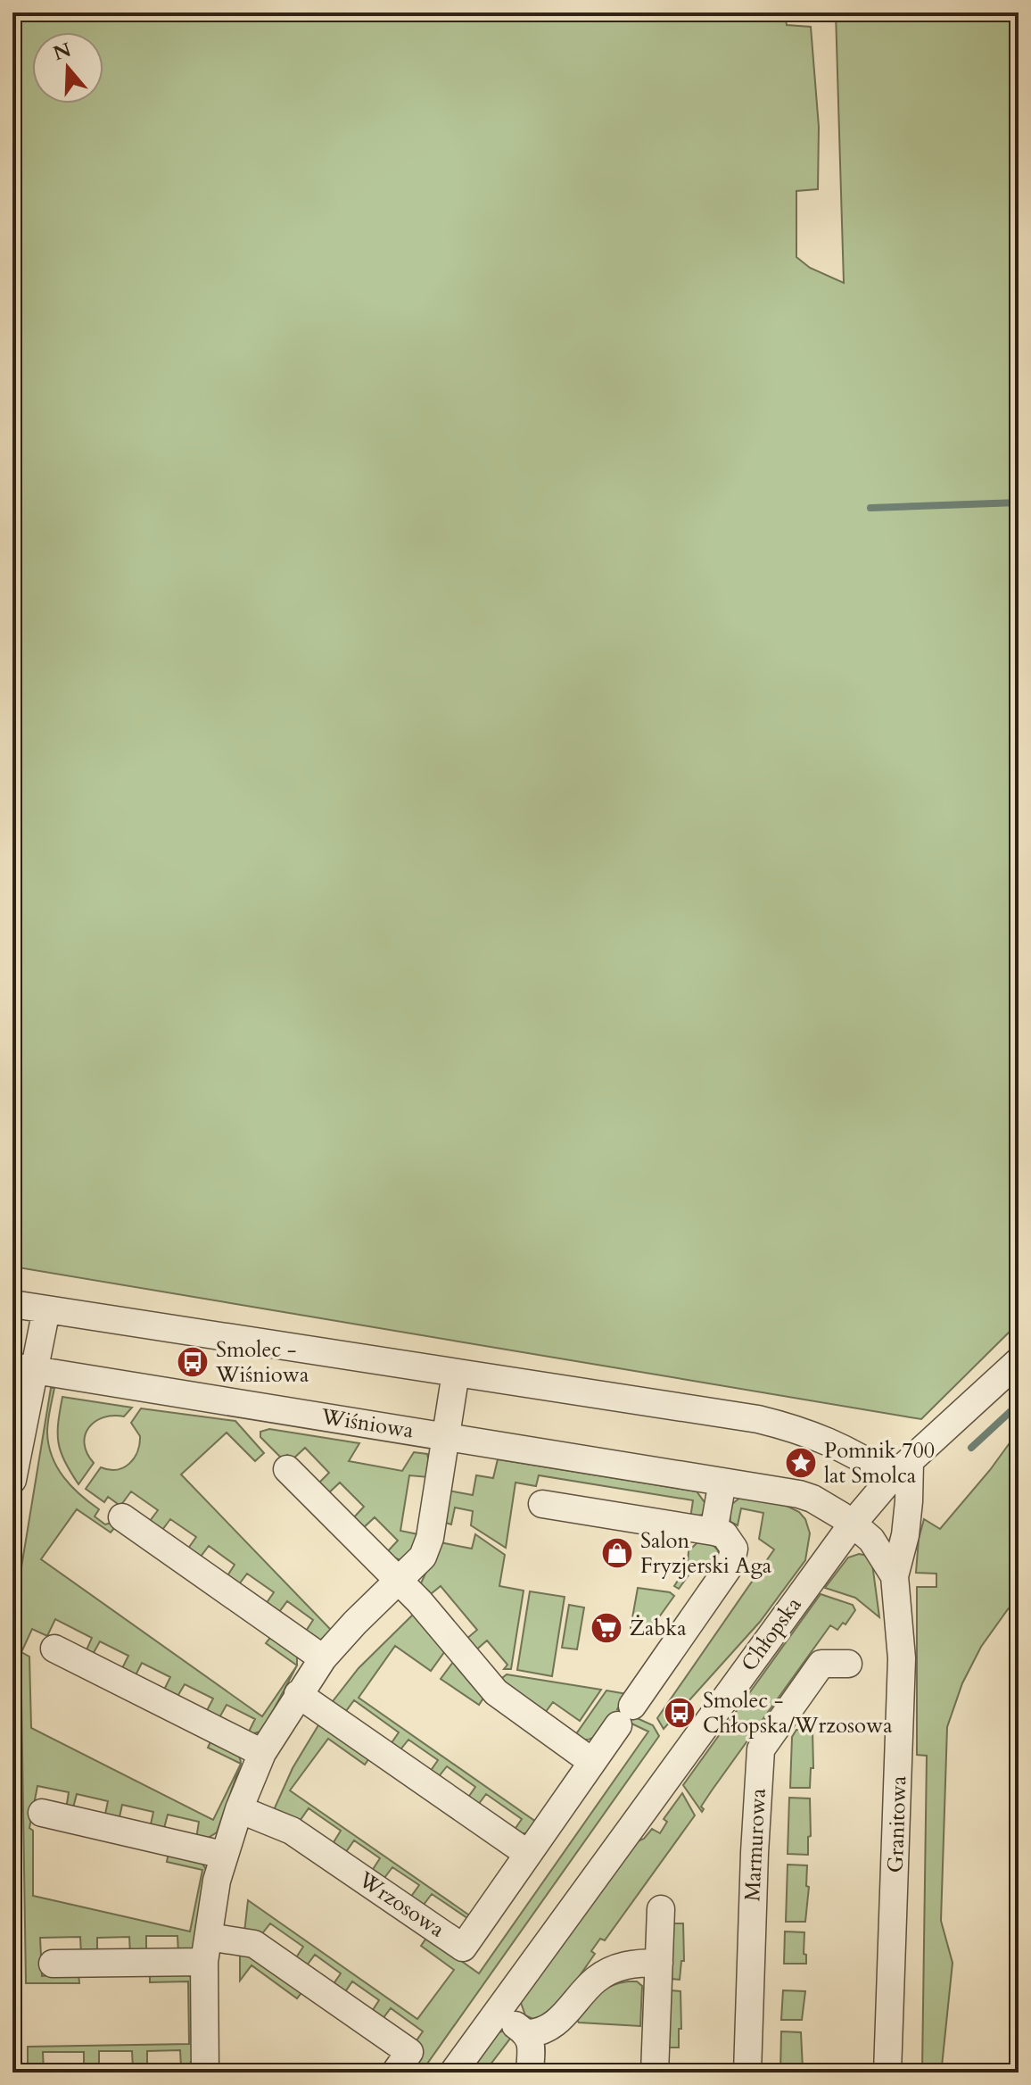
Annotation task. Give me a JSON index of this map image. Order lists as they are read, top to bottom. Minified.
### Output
{"streets":{"street":["Wiśniowa","Chłopska","Granitowa","Marmurowa","Wrzosowa"]},"crossings":[["Wiśniowa","Chłopska"],["Wiśniowa","Granitowa"],["Chłopska","Granitowa"]],"places":{"bus stop":["Smolec - Wiśniowa","Smolec - Chłopska/Wrzosowa"],"place":["Pomnik 700 lat Smolca"],"shop":["Salon Fryzjerski Aga"],"supermarket":["Żabka"]},"north":"top"}
